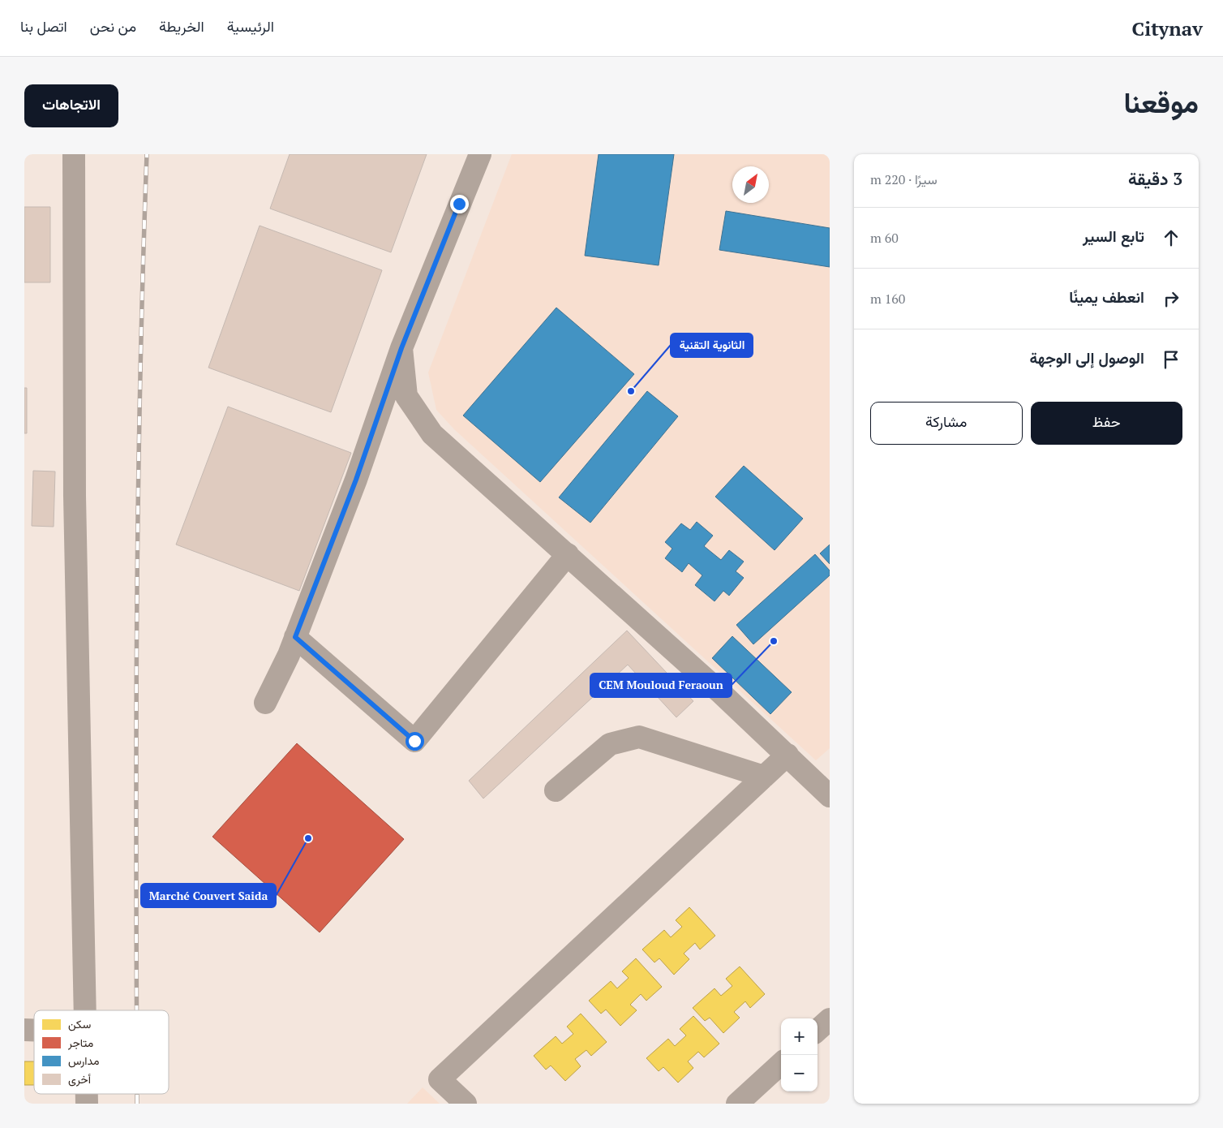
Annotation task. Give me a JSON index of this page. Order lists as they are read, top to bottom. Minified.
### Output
{"places":["الثانوية التقنية","CEM Mouloud Feraoun","Marché Couvert Saida"],"legend":["سكن","متاجر","مدارس","أخرى"],"north":"top right","page":{"header":"Citynav","nav":["الرئيسية","الخريطة","من نحن","اتصل بنا"],"title":"موقعنا","buttons":["الاتجاهات",["حفظ","مشاركة"]],"heading":["3 دقيقة","سيرًا · 220 m"],"list":[["تابع السير","60 m"],["انعطف يمينًا","160 m"],"الوصول إلى الوجهة"],"map_buttons":["+","−"]}}
